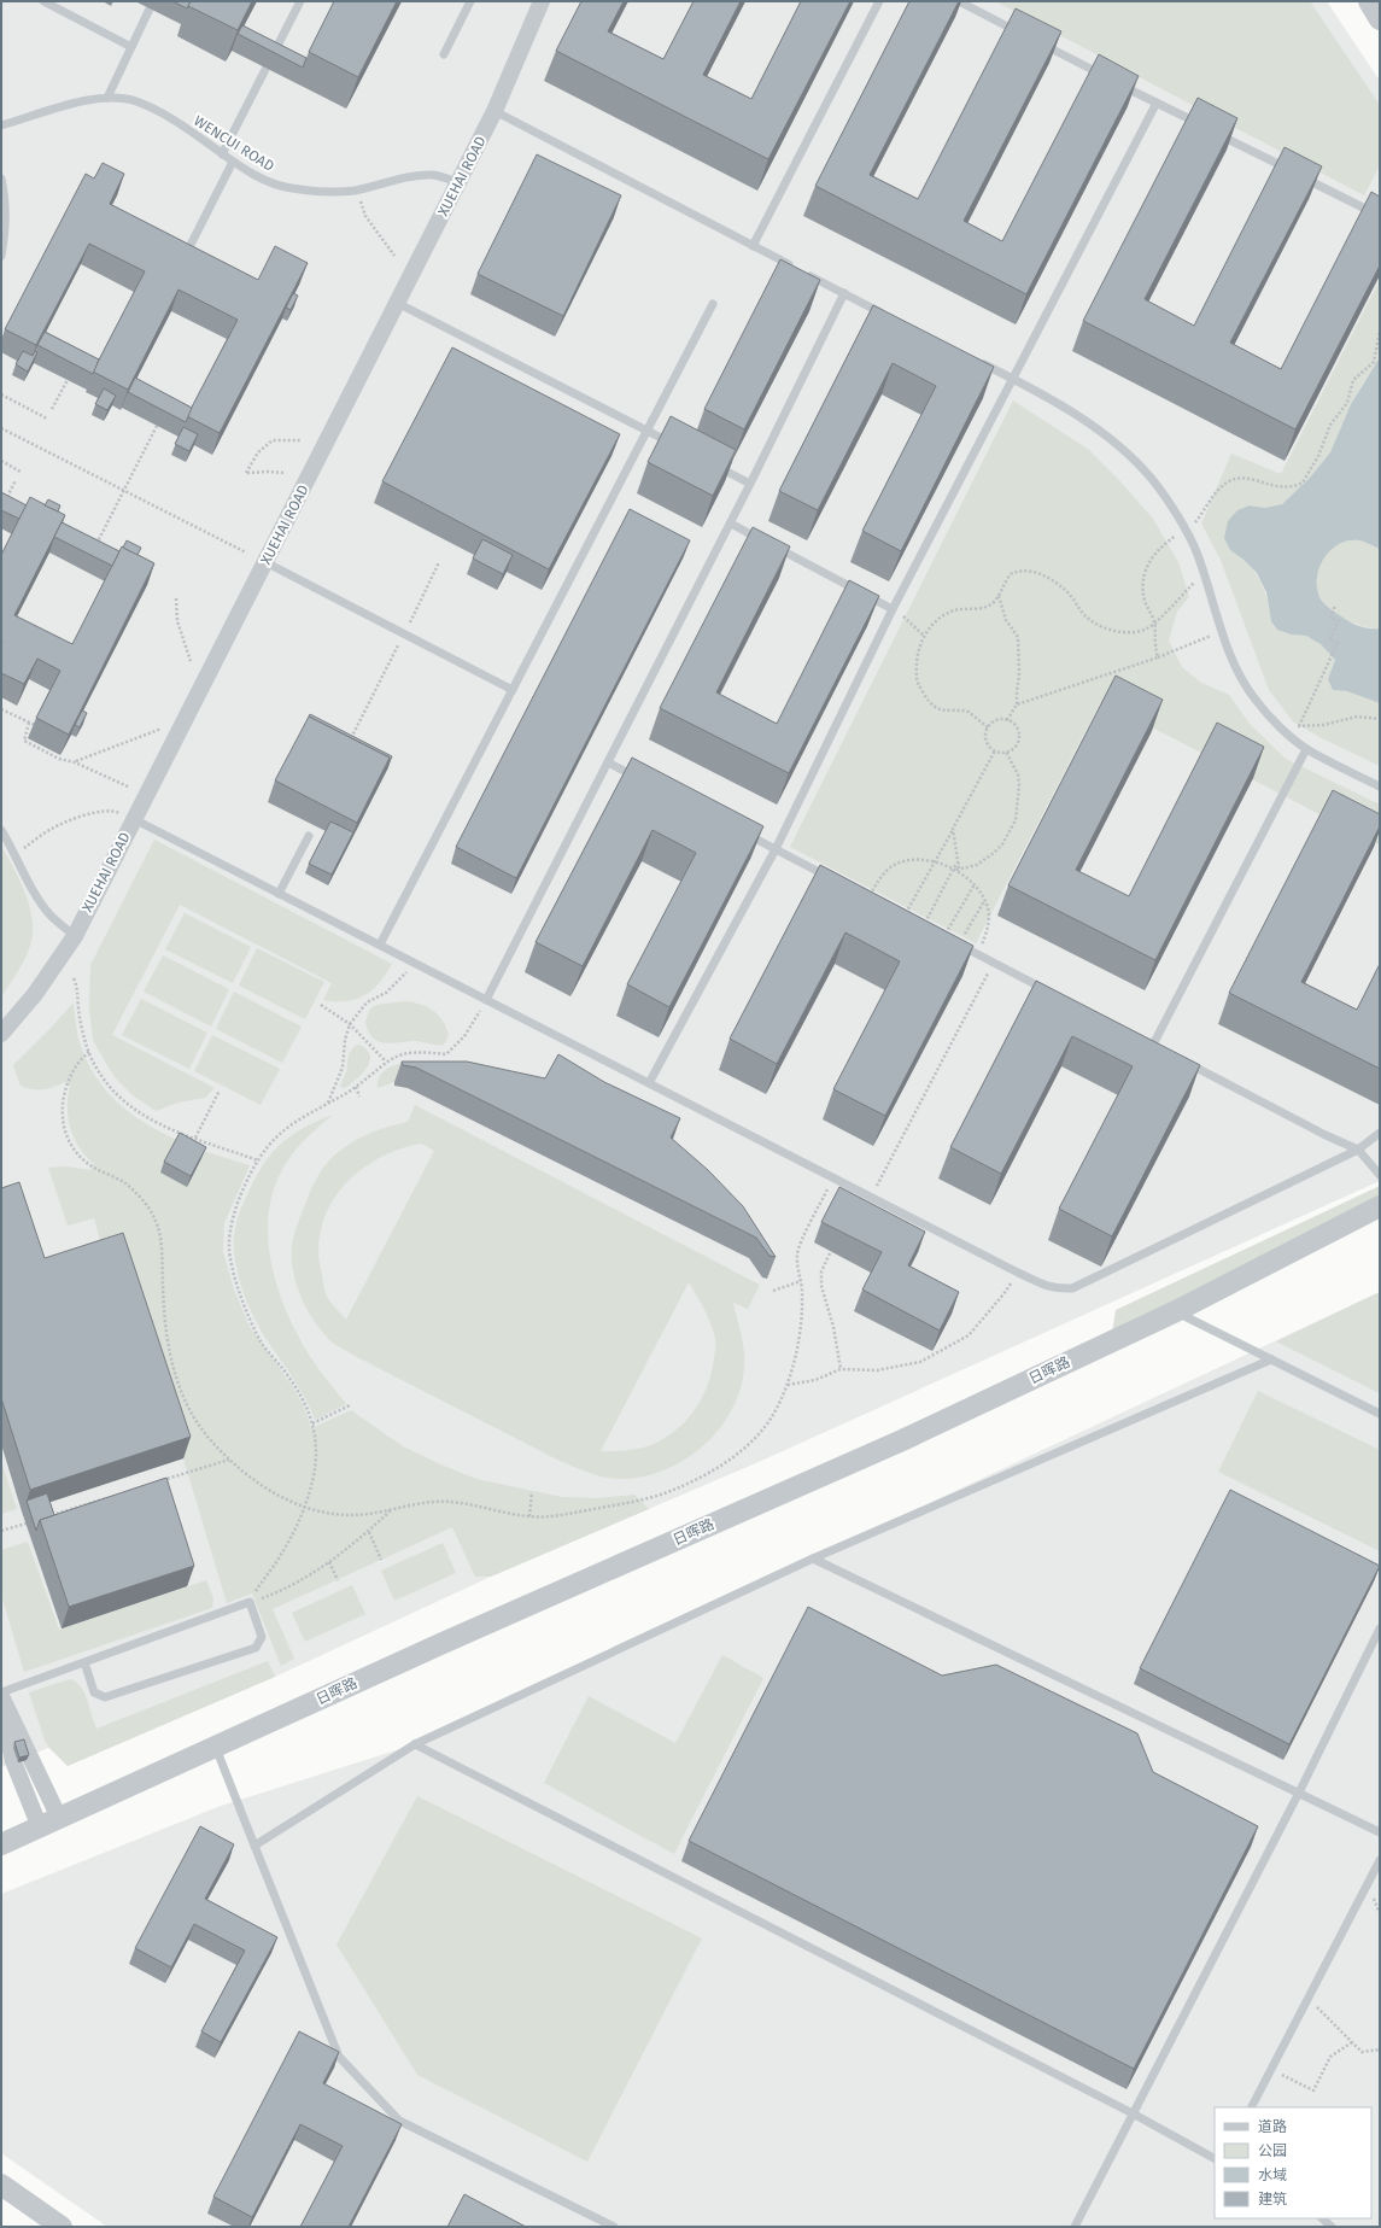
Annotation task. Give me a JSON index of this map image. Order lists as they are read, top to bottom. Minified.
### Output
{"streets":{"street":["XUEHAI ROAD","日晖路"],"lane":["WENCUI ROAD"]},"crossings":[["WENCUI ROAD","XUEHAI ROAD"]],"legend":["道路","公园","水域","建筑"]}
